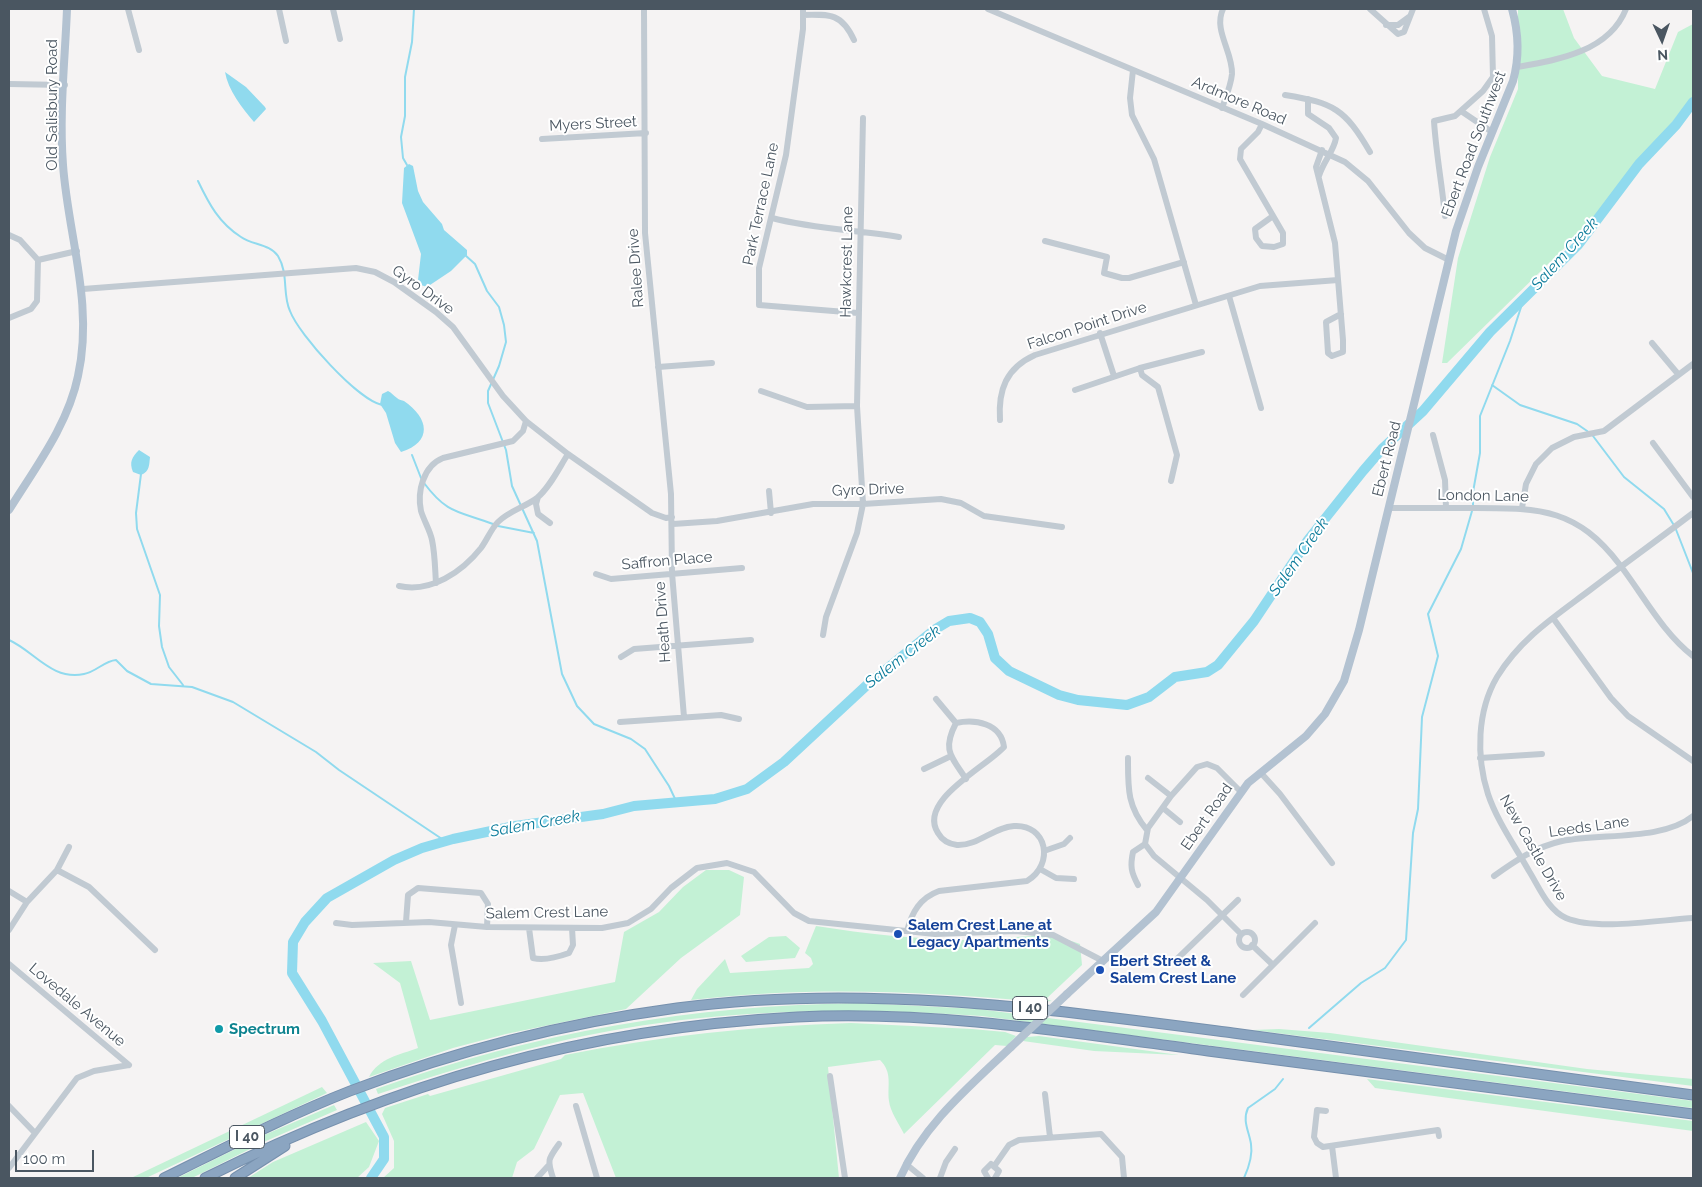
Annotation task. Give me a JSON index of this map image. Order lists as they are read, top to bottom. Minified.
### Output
{"streets":{"highway":["I 40"],"main road":["Old Salisbury Road","Ebert Road Southwest","Ebert Road"],"street":["Ardmore Road","Myers Street","Park Terrace Lane","Hawkcrest Lane","Ralee Drive","Gyro Drive","Falcon Point Drive","London Lane","Saffron Place","Heath Drive","Leeds Lane","New Castle Drive","Salem Crest Lane","Lovedale Avenue"]},"crossings":[["Ardmore Road","Ebert Road Southwest"],["Old Salisbury Road","Gyro Drive"],["Myers Street","Ralee Drive"],["Ebert Road Southwest","Ebert Road"],["Park Terrace Lane","Hawkcrest Lane"],["Hawkcrest Lane","Gyro Drive"],["Ralee Drive","Gyro Drive"],["Ralee Drive","Heath Drive"],["Gyro Drive","Heath Drive"],["Ebert Road","London Lane"],["Ebert Road","Salem Crest Lane"],["London Lane","New Castle Drive"],["Saffron Place","Heath Drive"],["Leeds Lane","New Castle Drive"]],"water":["Salem Creek"],"places":["Salem Crest Lane at Legacy Apartments","Ebert Street & Salem Crest Lane","Spectrum"],"scale_bar":"100 m","north":"bottom"}
